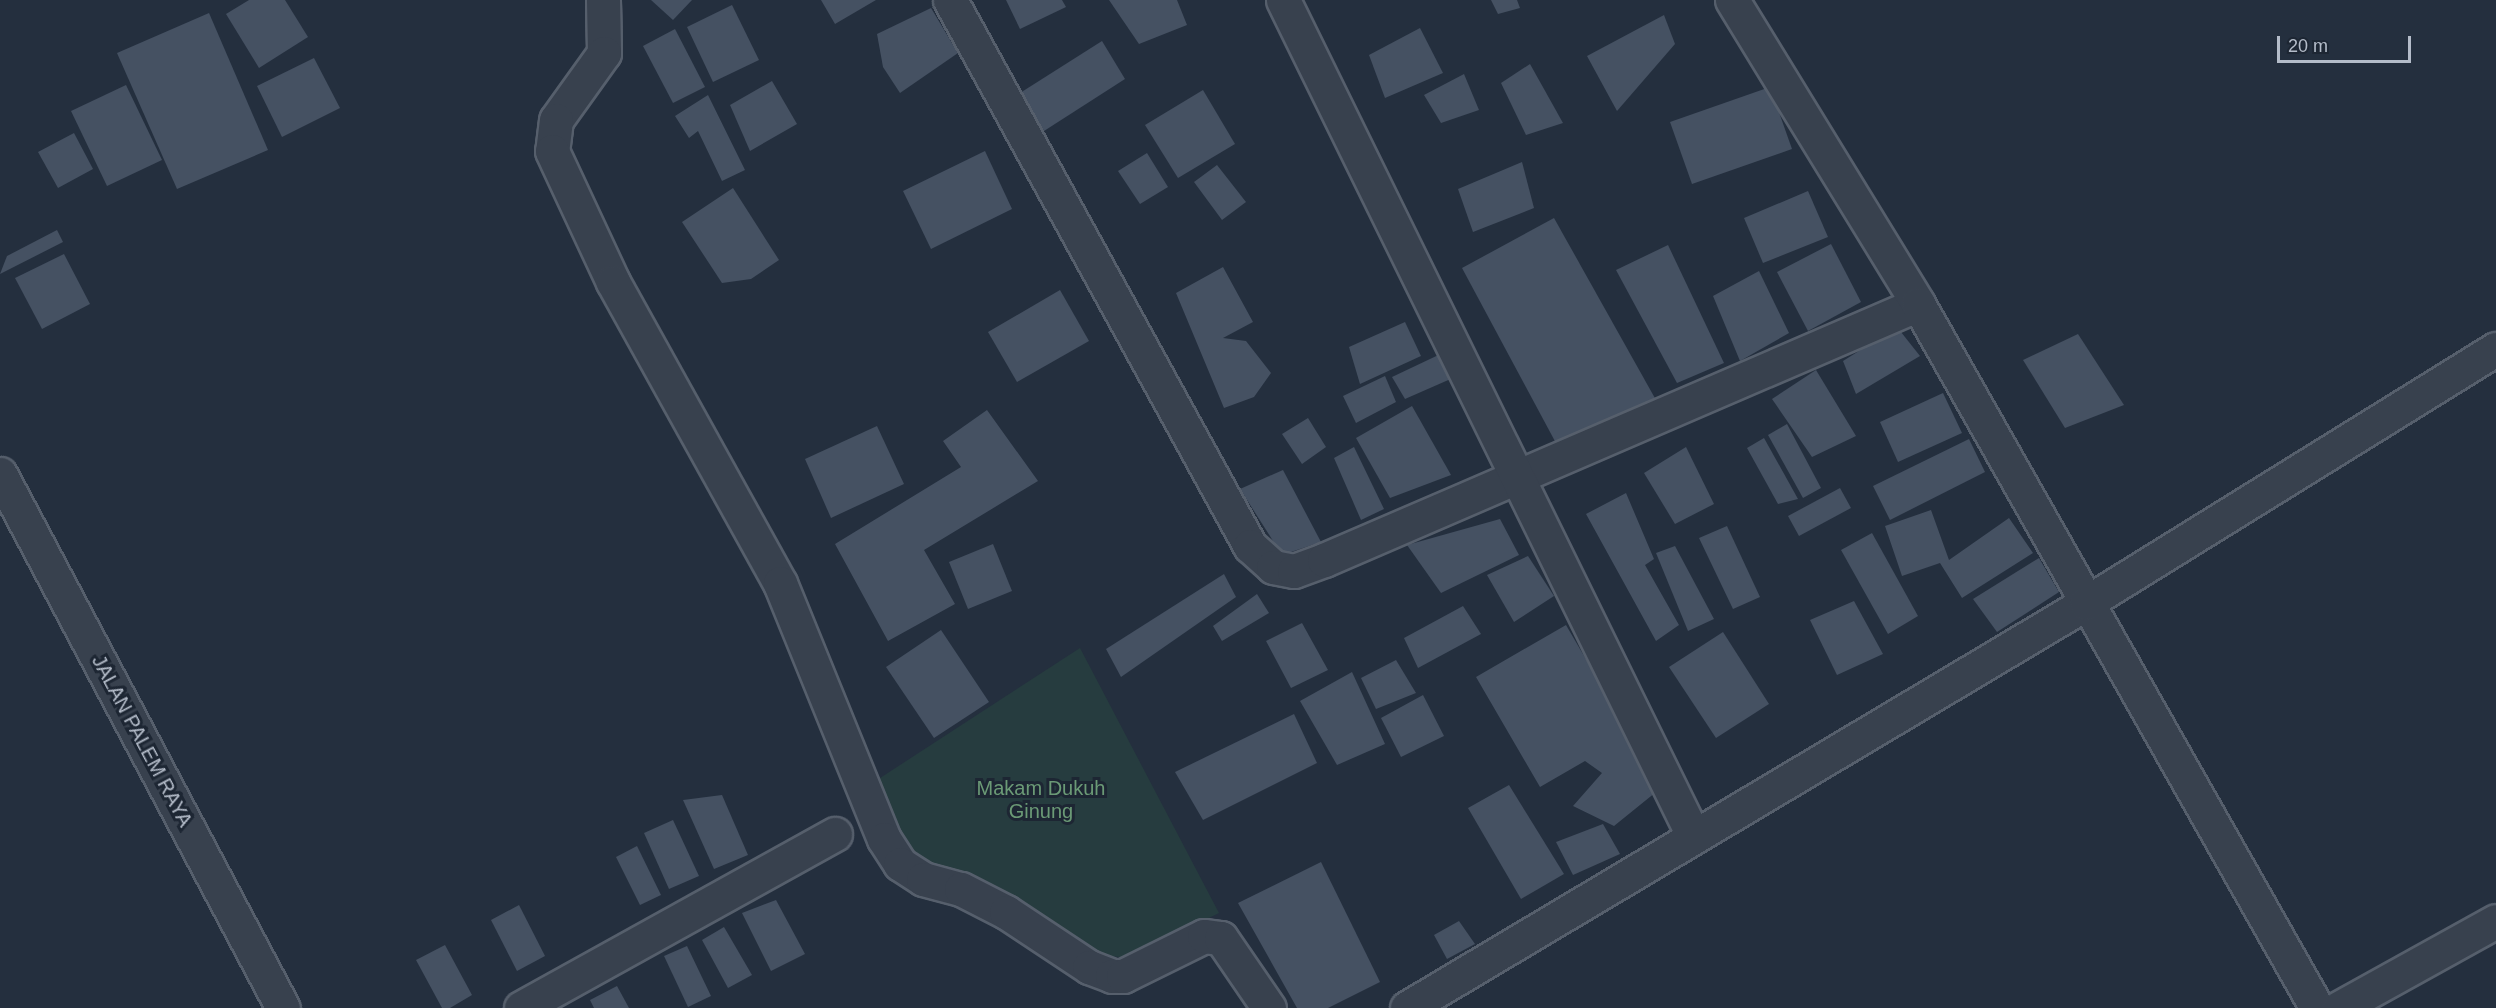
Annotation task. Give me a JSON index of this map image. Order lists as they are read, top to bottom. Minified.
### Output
{"streets":{"street":["JALAN PALEM RAYA"]},"parks":["Makam Dukuh Ginung"],"scale_bar":"20 m"}
